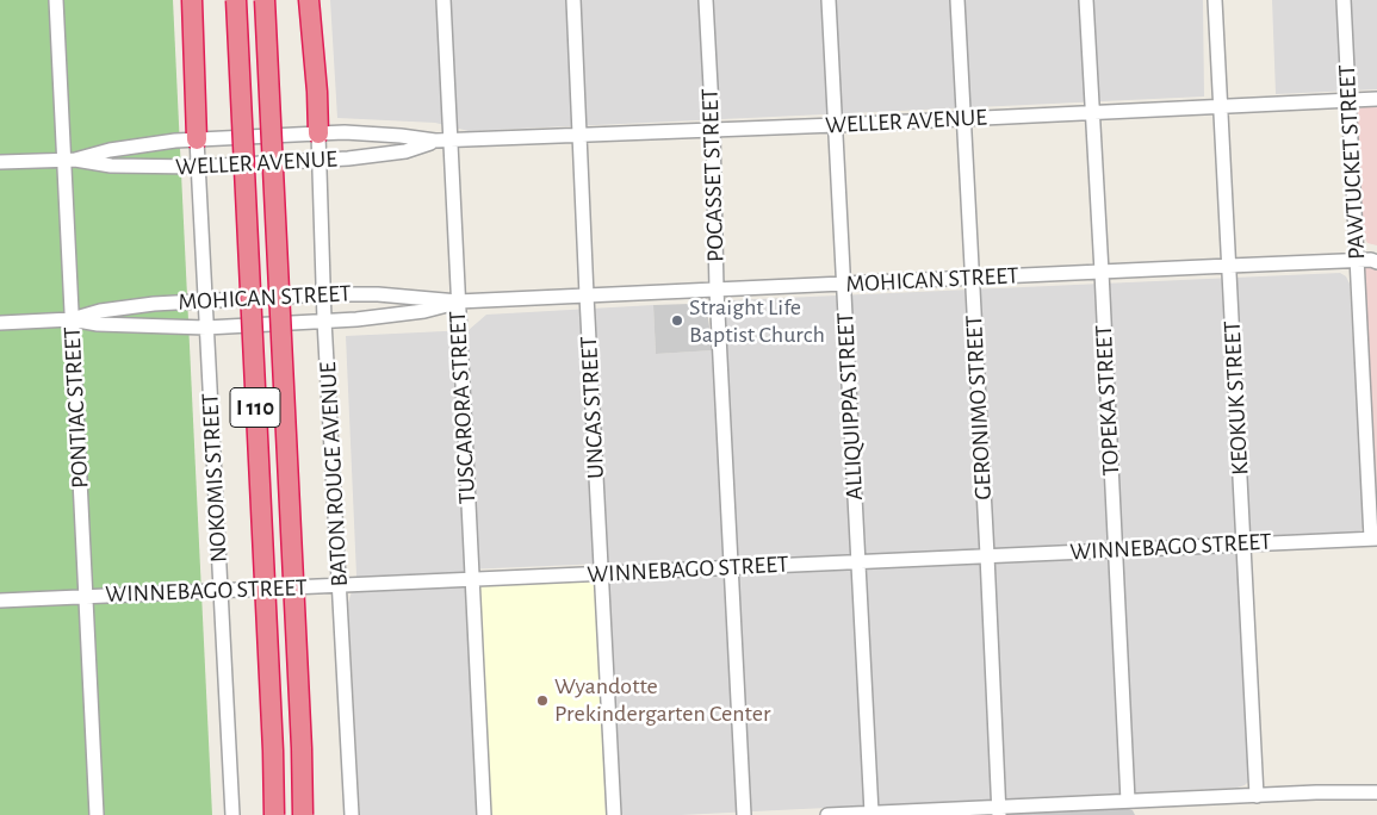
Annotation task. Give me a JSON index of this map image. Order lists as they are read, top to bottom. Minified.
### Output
{"streets":{"highway":["I 110"],"street":["WELLER AVENUE","PAWTUCKET STREET","POCASSET STREET","MOHICAN STREET","KEOKUK STREET","TOPEKA STREET","ALLIQUIPPA STREET","PONTIAC STREET","TUSCARORA STREET","UNCAS STREET","GERONIMO STREET","BATON ROUGE AVENUE","NOKOMIS STREET","WINNEBAGO STREET"]},"crossings":[["WELLER AVENUE","PAWTUCKET STREET"],["WELLER AVENUE","POCASSET STREET"],["WELLER AVENUE","KEOKUK STREET"],["WELLER AVENUE","TOPEKA STREET"],["WELLER AVENUE","ALLIQUIPPA STREET"],["WELLER AVENUE","PONTIAC STREET"],["WELLER AVENUE","TUSCARORA STREET"],["WELLER AVENUE","UNCAS STREET"],["WELLER AVENUE","GERONIMO STREET"],["WELLER AVENUE","BATON ROUGE AVENUE"],["WELLER AVENUE","NOKOMIS STREET"],["PAWTUCKET STREET","MOHICAN STREET"],["PAWTUCKET STREET","WINNEBAGO STREET"],["POCASSET STREET","MOHICAN STREET"],["POCASSET STREET","WINNEBAGO STREET"],["MOHICAN STREET","KEOKUK STREET"],["MOHICAN STREET","TOPEKA STREET"],["MOHICAN STREET","ALLIQUIPPA STREET"],["MOHICAN STREET","PONTIAC STREET"],["MOHICAN STREET","TUSCARORA STREET"],["MOHICAN STREET","UNCAS STREET"],["MOHICAN STREET","GERONIMO STREET"],["MOHICAN STREET","BATON ROUGE AVENUE"],["MOHICAN STREET","NOKOMIS STREET"],["KEOKUK STREET","WINNEBAGO STREET"],["TOPEKA STREET","WINNEBAGO STREET"],["ALLIQUIPPA STREET","WINNEBAGO STREET"],["PONTIAC STREET","WINNEBAGO STREET"],["TUSCARORA STREET","WINNEBAGO STREET"],["UNCAS STREET","WINNEBAGO STREET"],["GERONIMO STREET","WINNEBAGO STREET"],["BATON ROUGE AVENUE","WINNEBAGO STREET"],["NOKOMIS STREET","WINNEBAGO STREET"]],"places":["Straight Life Baptist Church","Wyandotte Prekindergarten Center"]}
